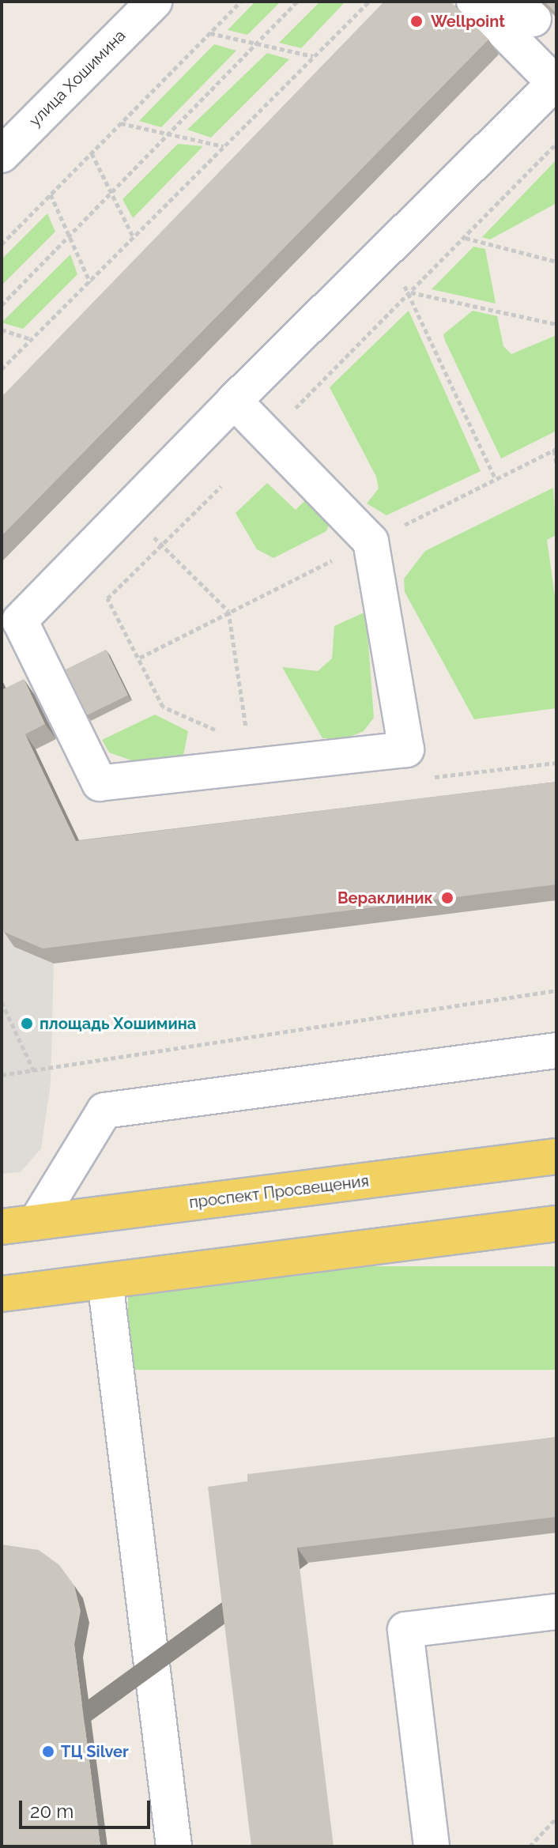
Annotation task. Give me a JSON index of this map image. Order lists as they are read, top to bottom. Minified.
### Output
{"streets":{"main road":["проспект Просвещения"],"street":["улица Хошимина"]},"places":["Wellpoint","Вераклиник","площадь Хошимина","ТЦ Silver"],"scale_bar":"20 m"}
